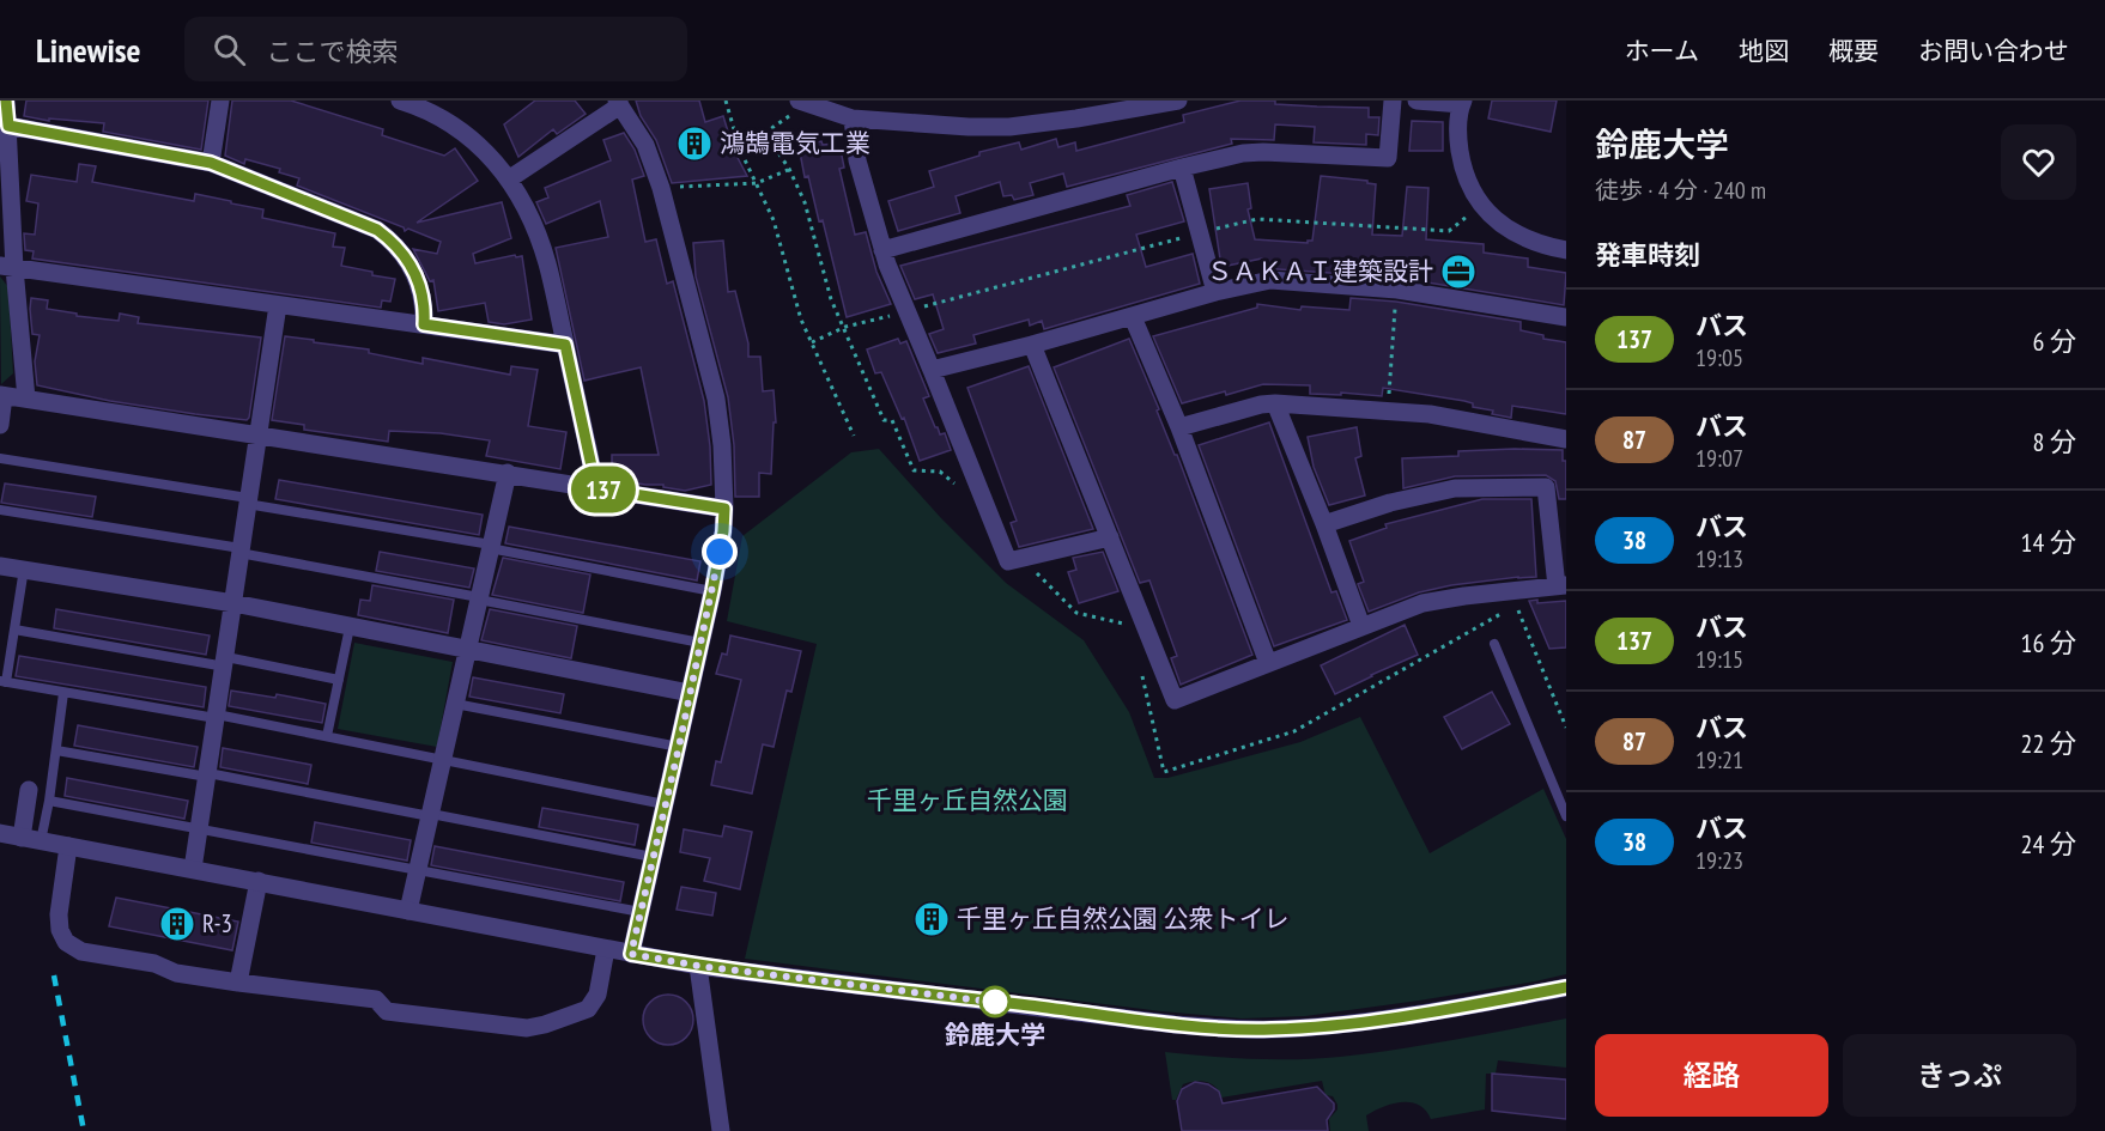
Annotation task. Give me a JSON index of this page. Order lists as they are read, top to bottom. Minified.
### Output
{"parks":["千里ヶ丘自然公園"],"places":{"building":["鴻鵠電気工業","千里ヶ丘自然公園 公衆トイレ","R-3"],"office":["ＳＡＫＡＩ建築設計"],"other":["鈴鹿大学"]},"lines":["bus line 137"],"page":{"header":"Linewise","search":"ここで検索","nav":["ホーム","地図","概要","お問い合わせ"],"on_map":"137","heading":[["鈴鹿大学","徒歩 · 4 分 · 240 m"],"発車時刻"],"list":[{"mark":"137","name":"バス","note":"19:05","value":"6 分"},{"mark":"87","name":"バス","note":"19:07","value":"8 分"},{"mark":"38","name":"バス","note":"19:13","value":"14 分"},{"mark":"137","name":"バス","note":"19:15","value":"16 分"},{"mark":"87","name":"バス","note":"19:21","value":"22 分"},{"mark":"38","name":"バス","note":"19:23","value":"24 分"}],"buttons":["経路","きっぷ"]}}
